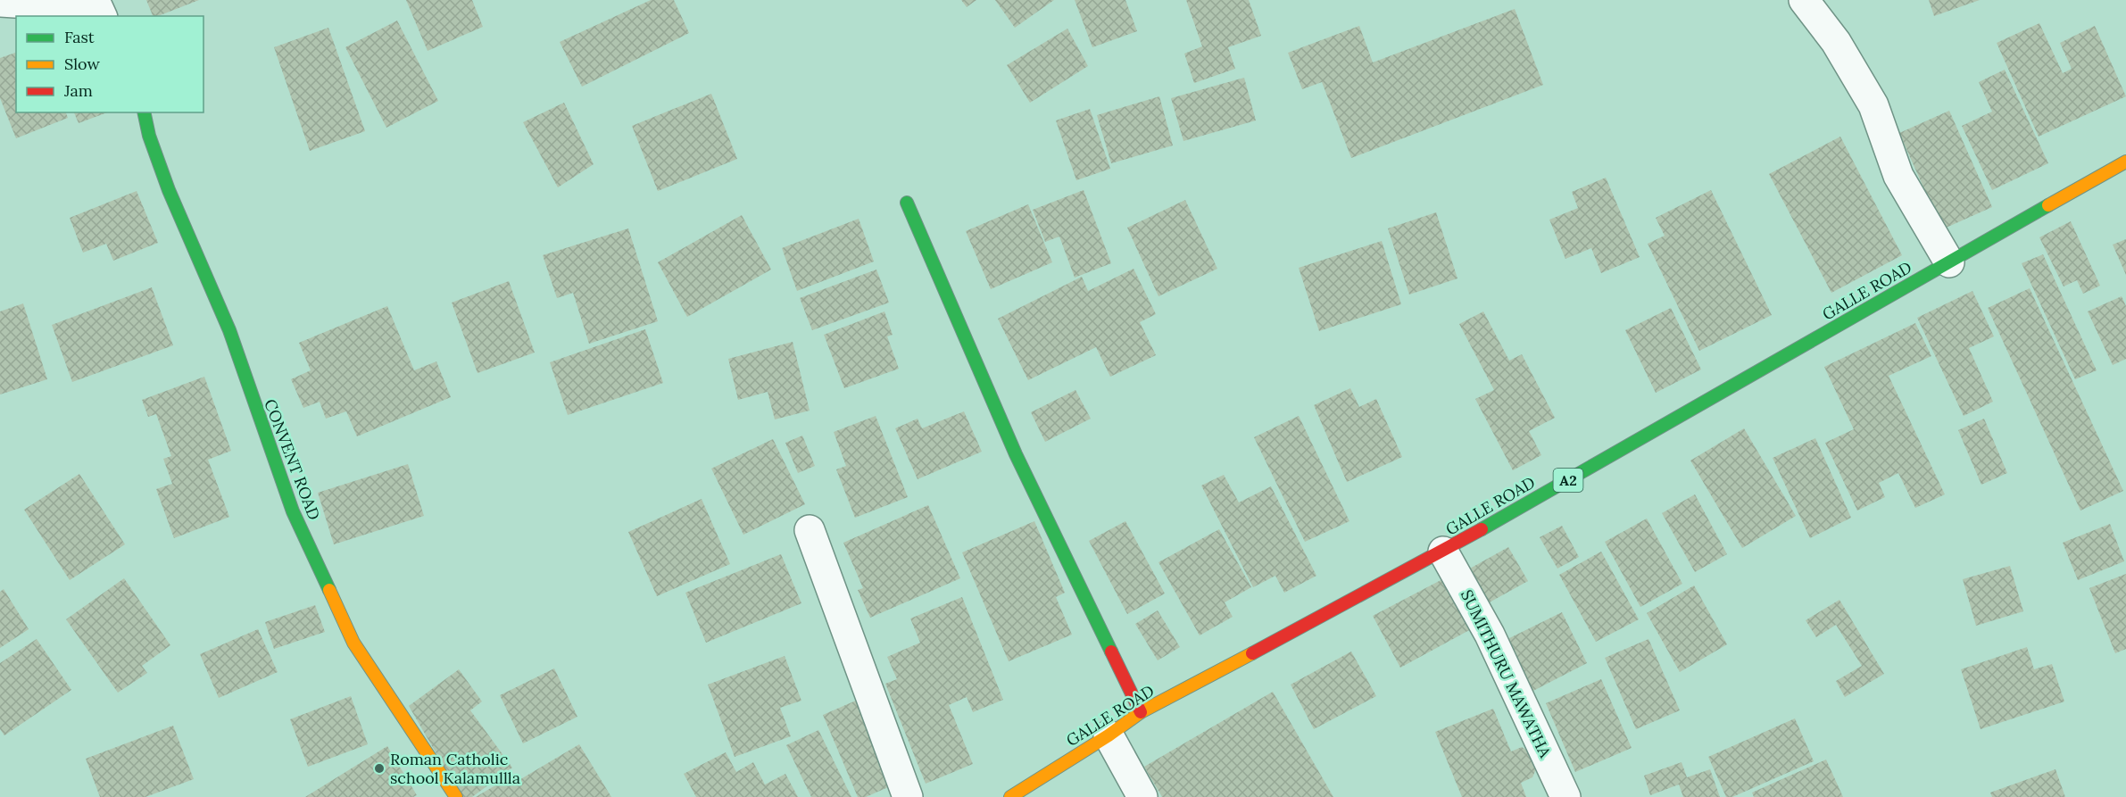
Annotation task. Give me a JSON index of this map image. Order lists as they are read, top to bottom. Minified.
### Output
{"streets":{"main road":["GALLE ROAD","CONVENT ROAD","A2"],"street":["SUMITHURU MAWATHA"]},"crossings":[["GALLE ROAD","SUMITHURU MAWATHA"]],"places":["Roman Catholic school Kalamullla"],"legend":["Fast","Slow","Jam"]}
